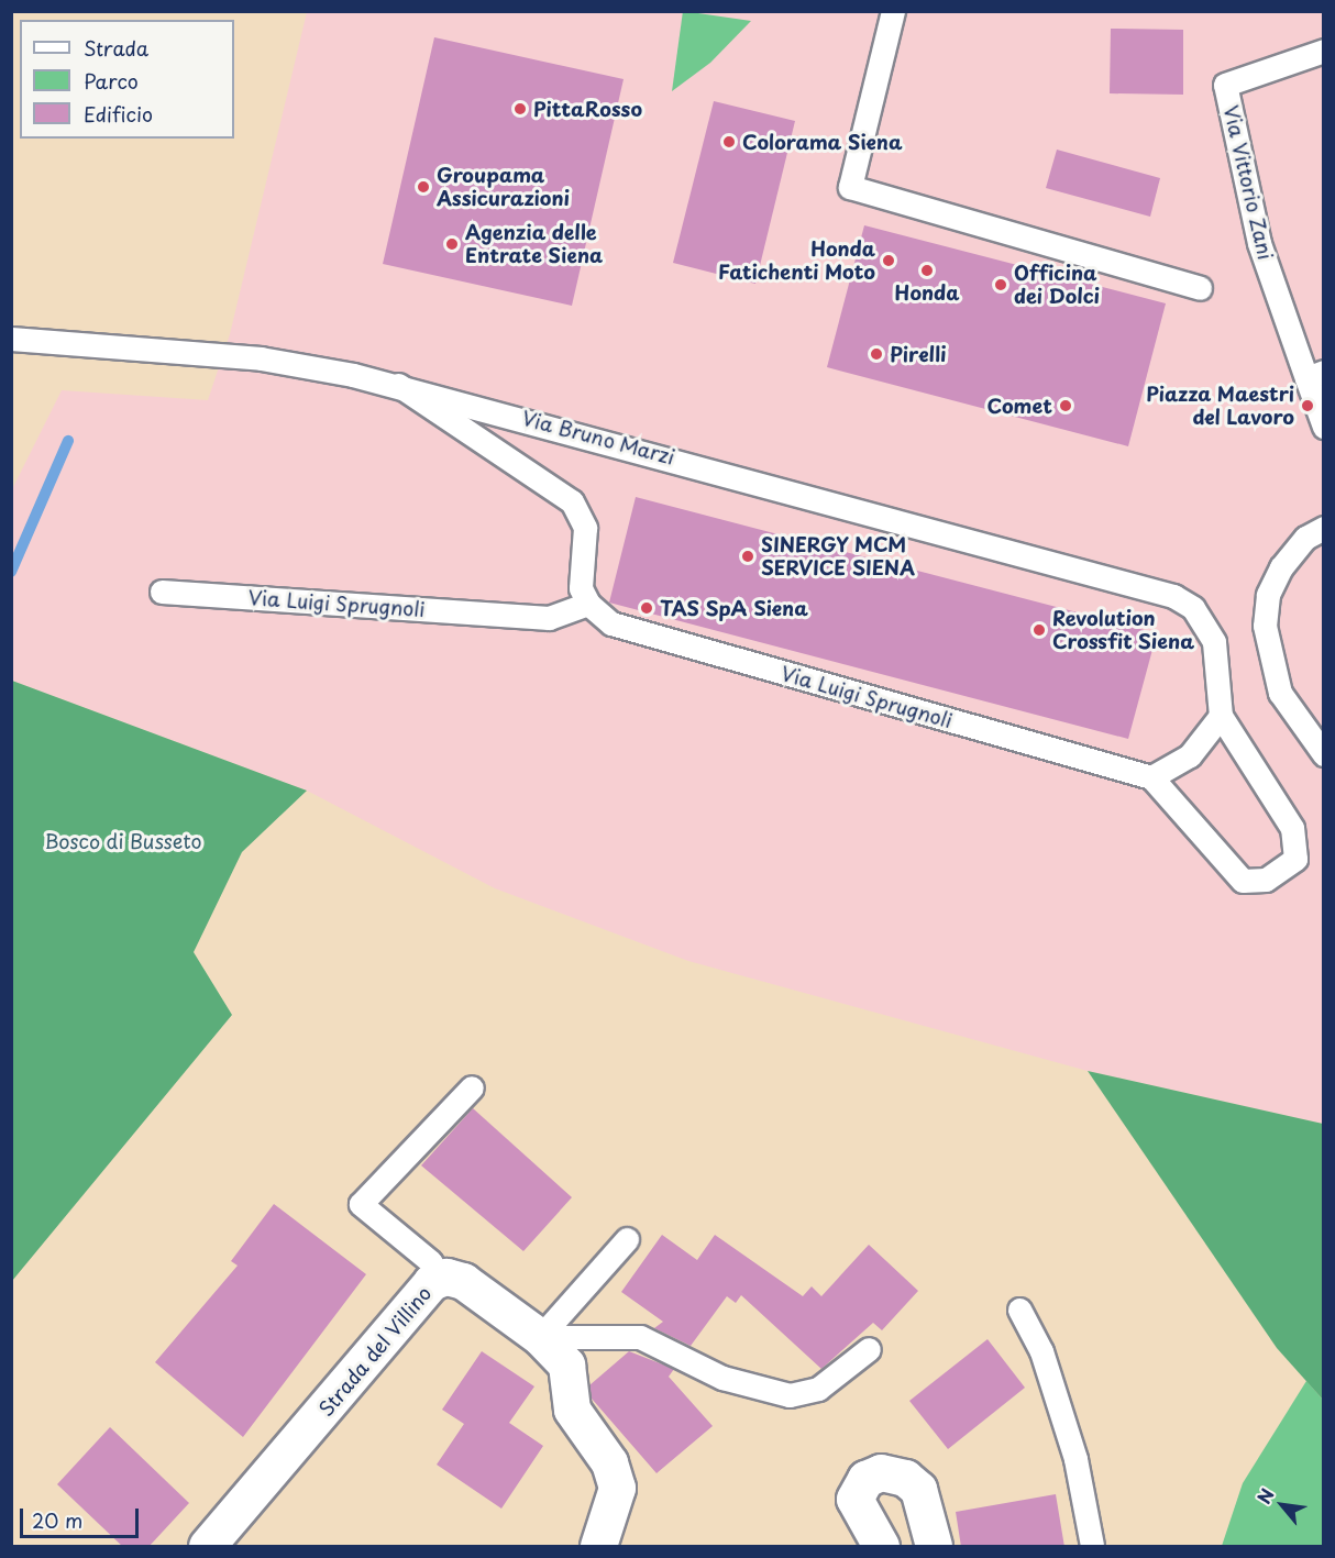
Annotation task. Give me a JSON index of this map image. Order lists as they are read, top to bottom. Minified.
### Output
{"streets":{"street":["Strada del Villino"],"lane":["Via Vittorio Zani","Via Bruno Marzi","Via Luigi Sprugnoli"]},"parks":["Bosco di Busseto"],"places":["PittaRosso","Colorama Siena","Groupama Assicurazioni","Agenzia delle Entrate Siena","Honda Fatichenti Moto","Honda","Officina dei Dolci","Pirelli","Comet","Piazza Maestri del Lavoro","SINERGY MCM SERVICE SIENA","TAS SpA Siena","Revolution Crossfit Siena"],"legend":["Strada","Parco","Edificio"],"scale_bar":"20 m","north":"top left"}
